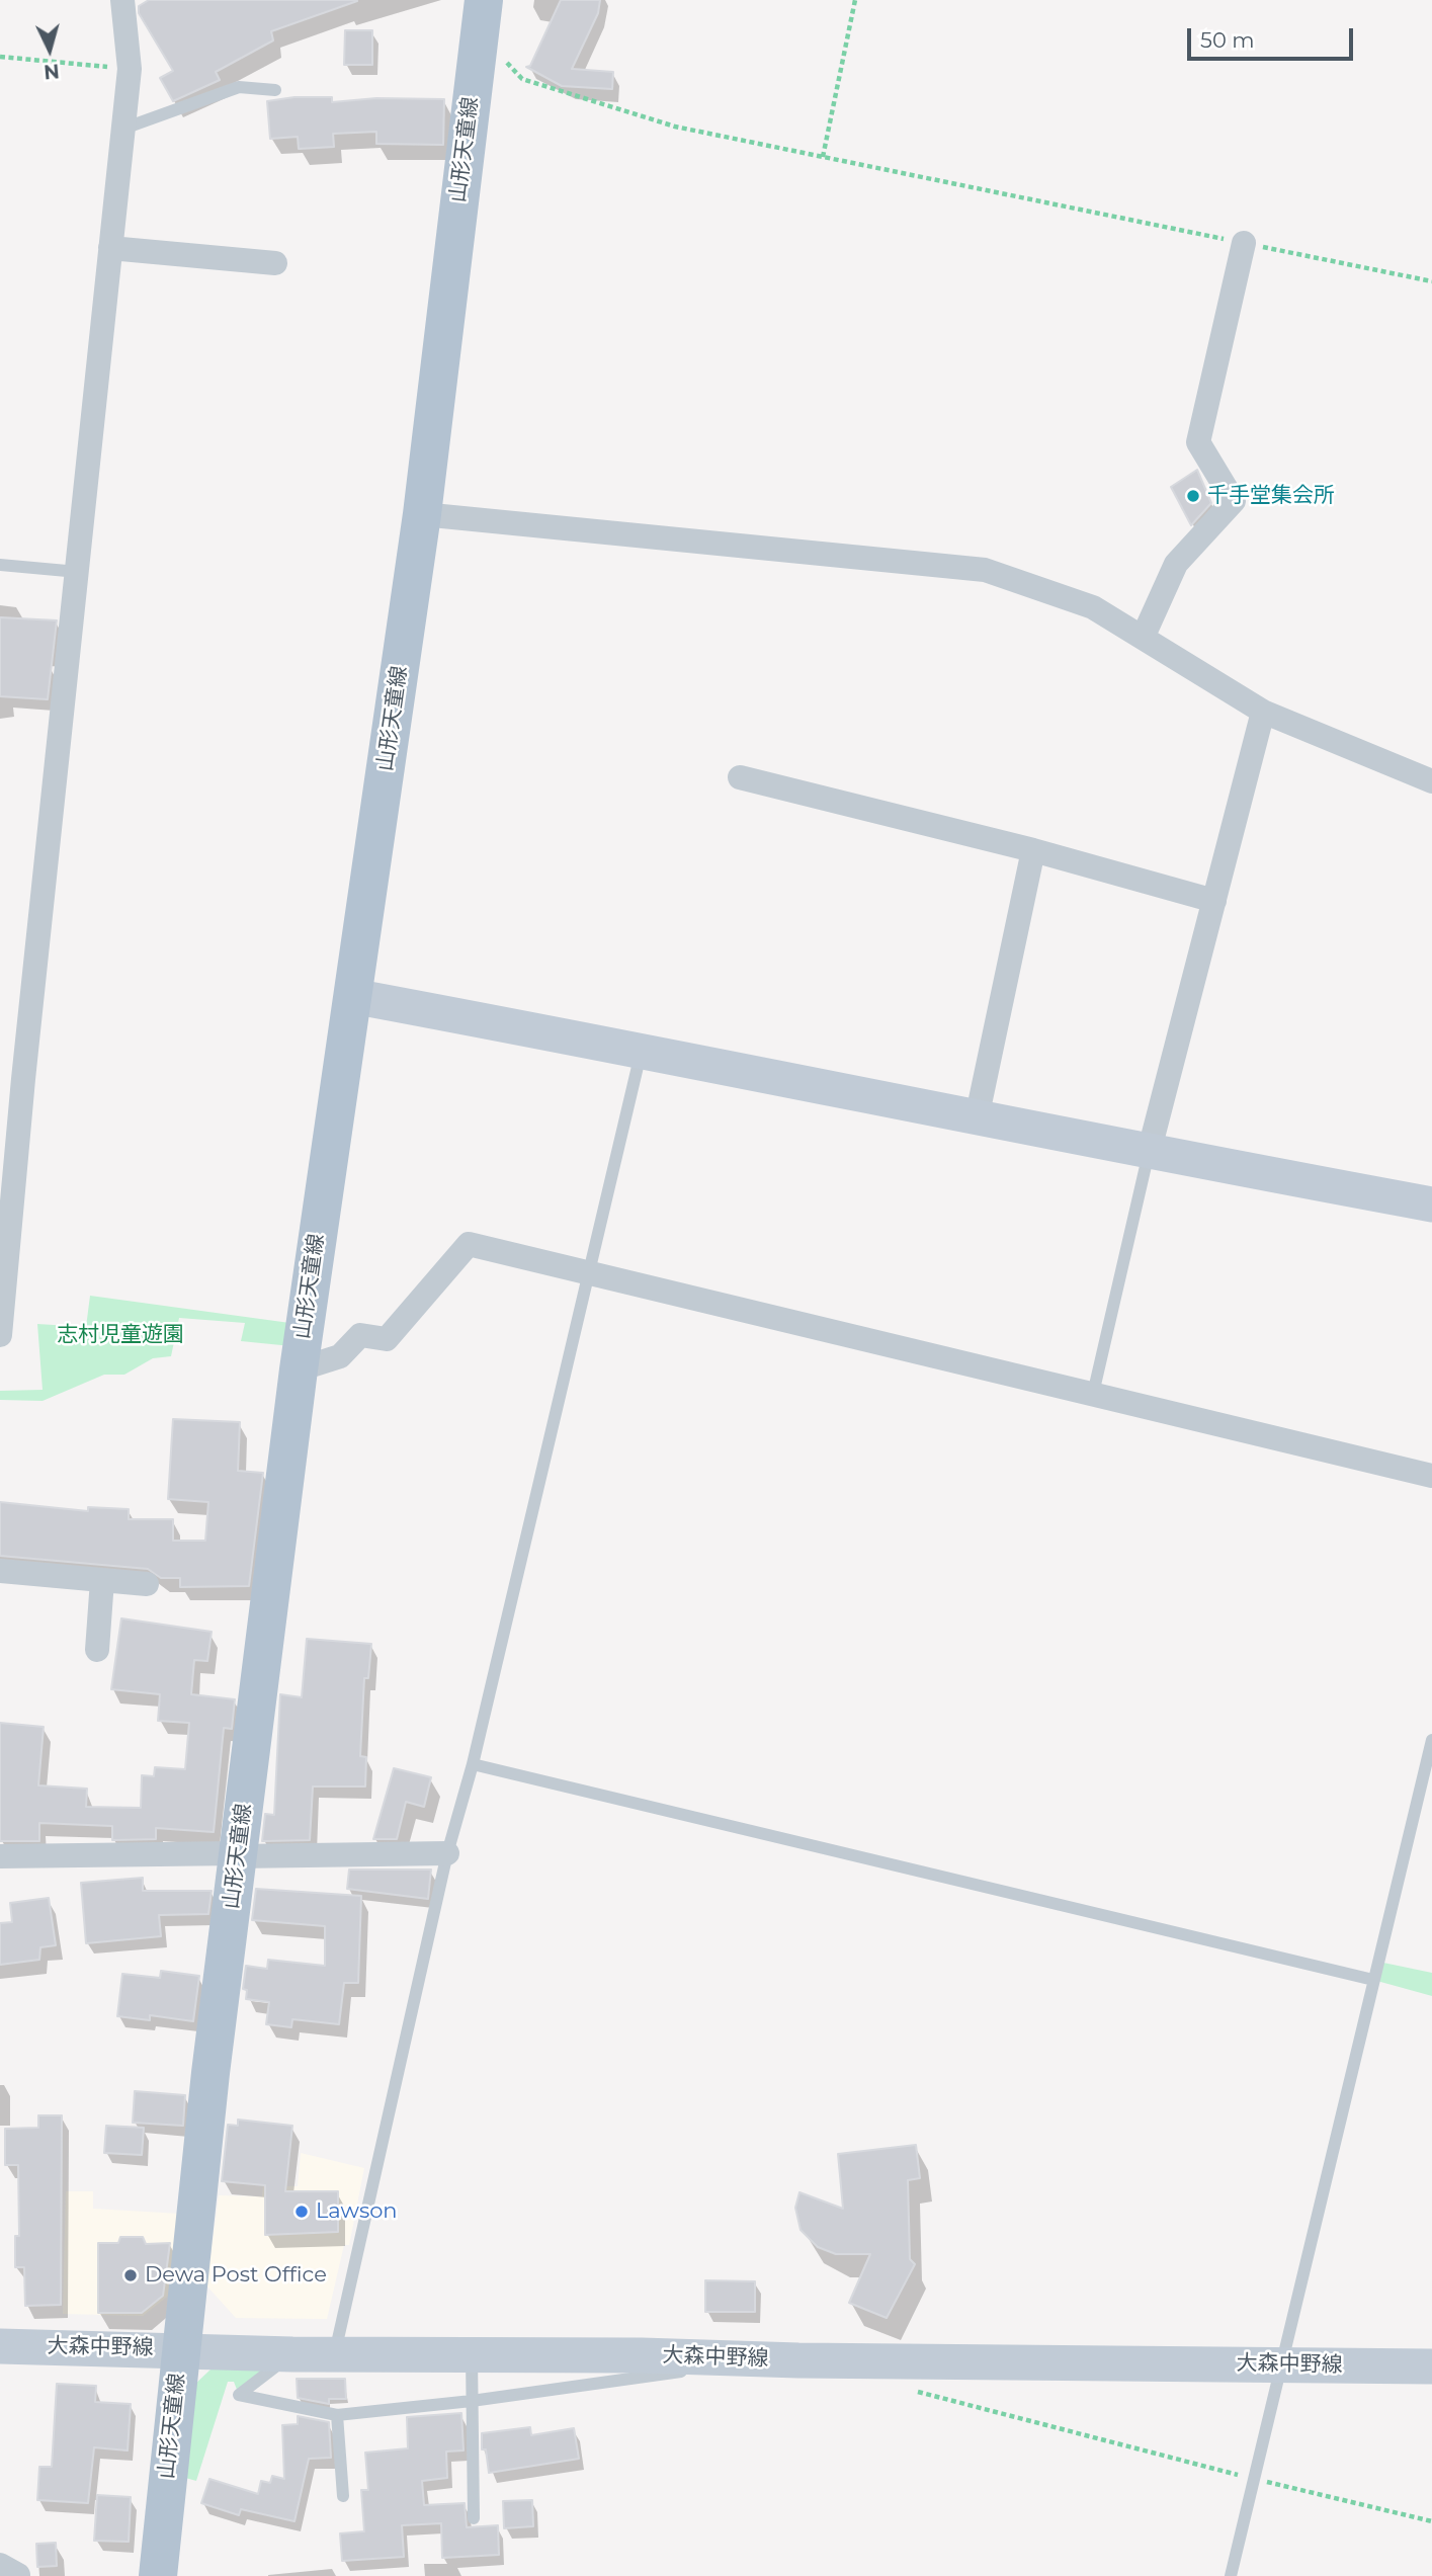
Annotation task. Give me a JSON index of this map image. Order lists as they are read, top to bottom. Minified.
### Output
{"streets":{"main road":["山形天童線","大森中野線"]},"crossings":[["山形天童線","大森中野線"]],"parks":["志村児童遊園"],"places":["千手堂集会所","Lawson","Dewa Post Office"],"scale_bar":"50 m","north":"bottom"}
